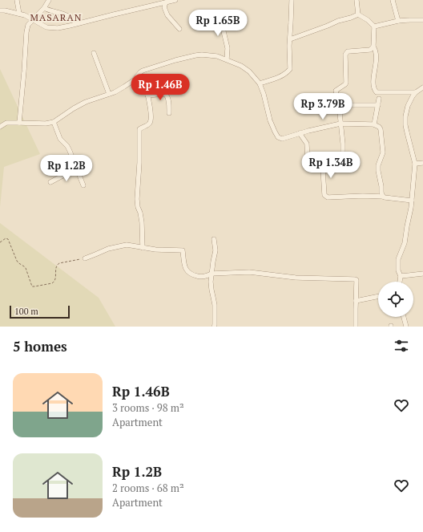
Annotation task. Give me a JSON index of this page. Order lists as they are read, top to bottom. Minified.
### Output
{"districts":["MASARAN"],"scale_bar":"100 m","page":{"price":["Rp 1.65B","Rp 1.46B","Rp 3.79B","Rp 1.34B","Rp 1.2B"],"scale":"100 m","heading":"5 homes","list":[{"name":"Rp 1.46B","note":"3 rooms · 98 m² · Apartment"},{"name":"Rp 1.2B","note":"2 rooms · 68 m² · Apartment"}]}}
